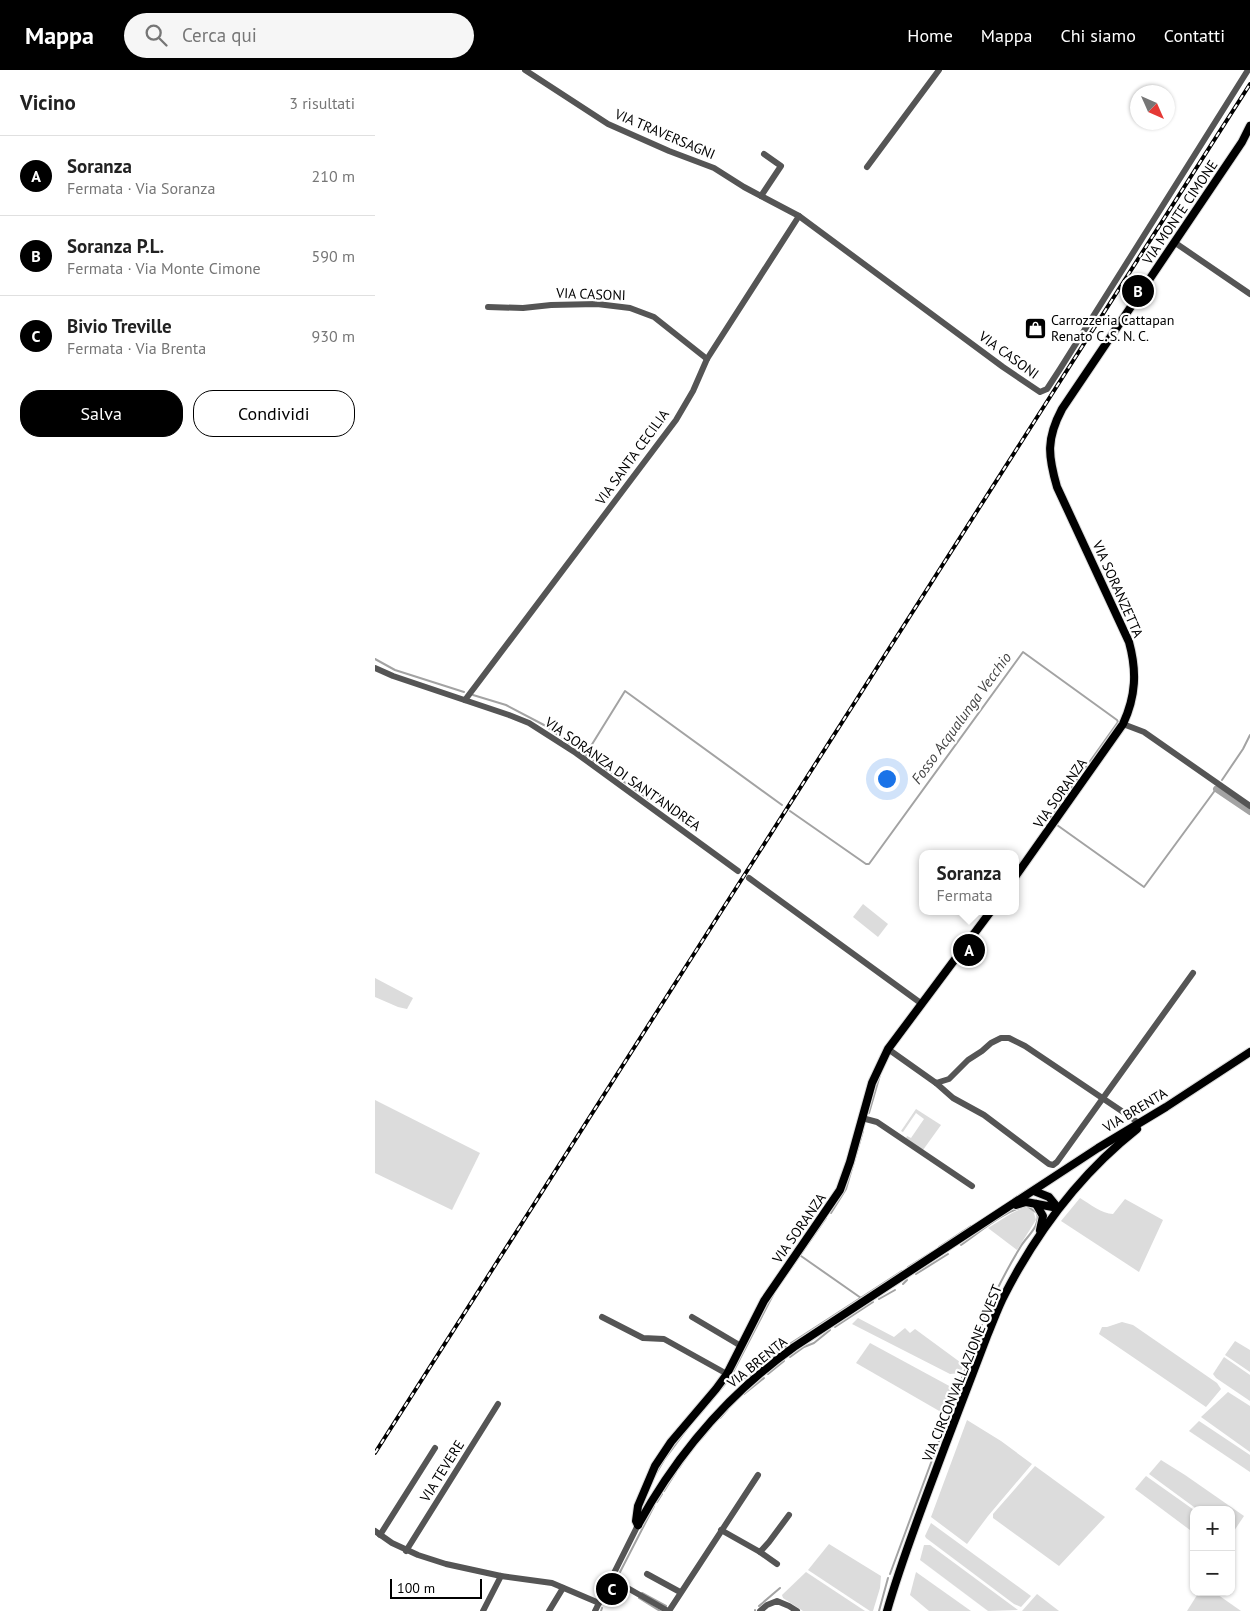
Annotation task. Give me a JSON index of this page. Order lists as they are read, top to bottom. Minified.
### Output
{"streets":{"main road":["VIA MONTE CIMONE","VIA SORANZETTA","VIA SORANZA","VIA BRENTA","VIA CIRCONVALLAZIONE OVEST"],"street":["VIA TRAVERSAGNI","VIA CASONI","VIA SANTA CECILIA","VIA SORANZA DI SANT'ANDREA","VIA TEVERE"]},"crossings":[["VIA TRAVERSAGNI","VIA CASONI"],["VIA TRAVERSAGNI","VIA SANTA CECILIA"],["VIA MONTE CIMONE","VIA SORANZETTA"],["VIA CASONI","VIA SANTA CECILIA"],["VIA SANTA CECILIA","VIA SORANZA DI SANT'ANDREA"],["VIA SORANZETTA","VIA SORANZA"],["VIA SORANZA","VIA BRENTA"],["VIA BRENTA","VIA CIRCONVALLAZIONE OVEST"],["VIA BRENTA","VIA TEVERE"]],"water":["Fosso Acqualunga Vecchio"],"places":{"shop":["Carrozzeria Cattapan Renato C. S. N. C."]},"scale_bar":"100 m","north":"bottom right","page":{"header":"Mappa","search":"Cerca qui","nav":["Home","Mappa","Chi siamo","Contatti"],"heading":["Vicino","3 risultati"],"list":[{"mark":"A","name":"Soranza","note":"Fermata · Via Soranza","value":"210 m"},{"mark":"B","name":"Soranza P.L.","note":"Fermata · Via Monte Cimone","value":"590 m"},{"mark":"C","name":"Bivio Treville","note":"Fermata · Via Brenta","value":"930 m"}],"pins":["B","A","C"],"buttons":["Salva","Condividi"],"popup":["Soranza","Fermata"],"map_buttons":["+","−"],"scale":"100 m"}}
